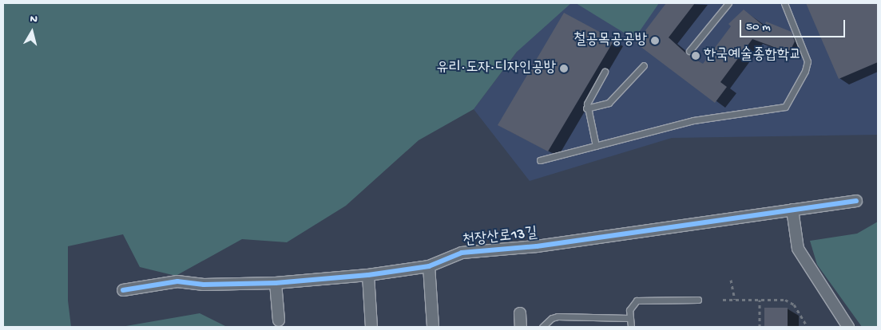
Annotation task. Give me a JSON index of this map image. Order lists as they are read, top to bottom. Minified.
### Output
{"streets":{"street":["천장산로13길"]},"places":["철공목공공방","한국예술종합학교","유리·도자·디자인공방"],"scale_bar":"50 m","north":"top"}
